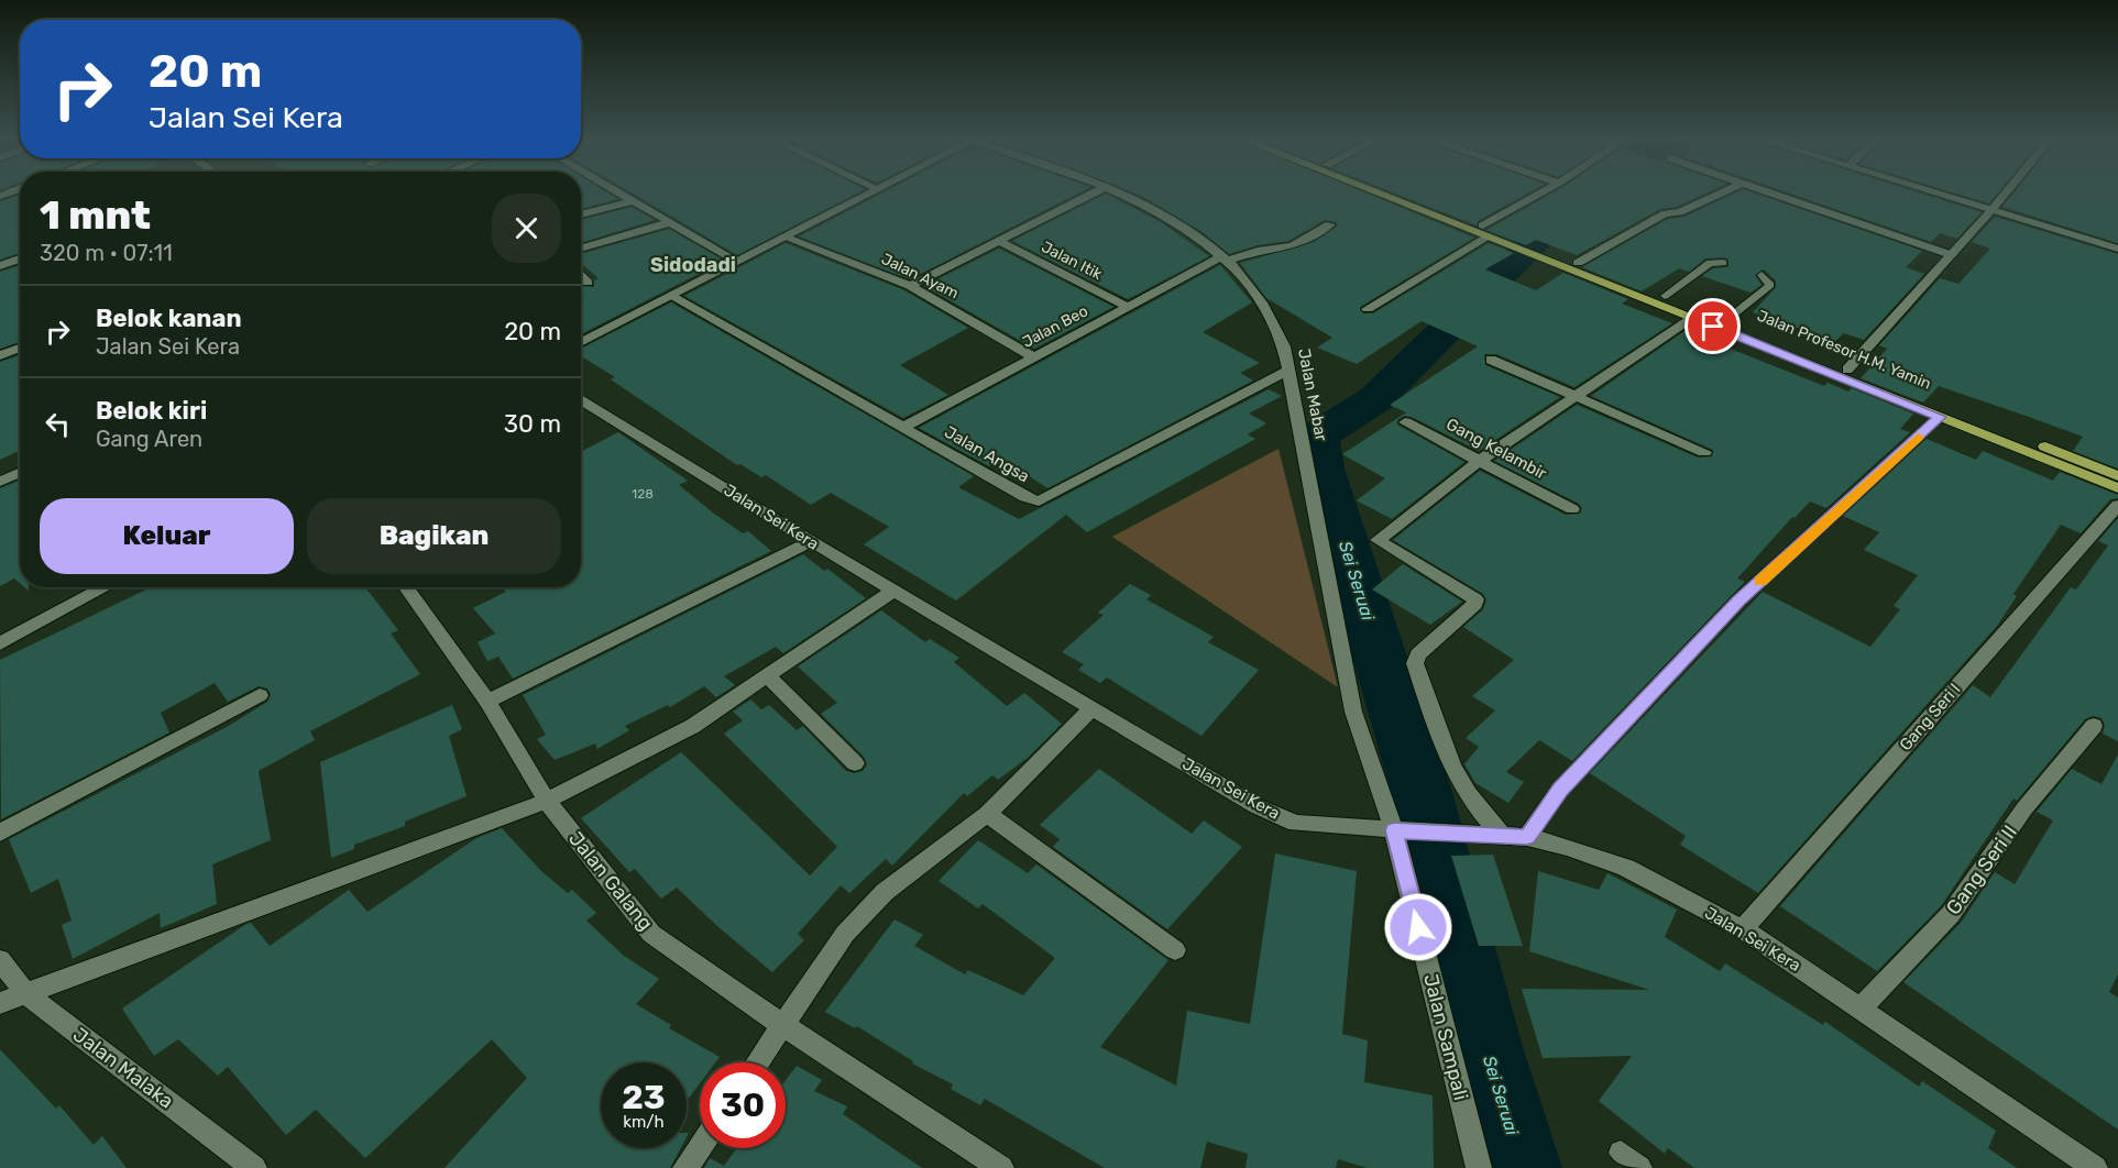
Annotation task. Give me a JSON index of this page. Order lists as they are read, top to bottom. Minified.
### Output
{"streets":{"main road":["Jalan Profesor H.M. Yamin"],"street":["Jalan Itik","Jalan Ayam","Jalan Beo","Jalan Mabar","Gang Kelambir","Jalan Angsa","Jalan Sei Kera","Gang Seri I","Gang Seri II","Jalan Galang","Jalan Sampali","Jalan Malaka"]},"crossings":[["Jalan Itik","Jalan Beo"],["Jalan Ayam","Jalan Beo"],["Jalan Beo","Jalan Mabar"],["Jalan Beo","Jalan Angsa"],["Jalan Mabar","Jalan Angsa"],["Jalan Mabar","Jalan Sei Kera"],["Jalan Mabar","Jalan Sampali"],["Jalan Sei Kera","Gang Seri I"],["Jalan Sei Kera","Gang Seri II"],["Jalan Sei Kera","Jalan Sampali"]],"districts":["Sidodadi"],"water":["Sei Seruai"],"house_numbers":["128"],"page":{"turn":["20 m","Jalan Sei Kera"],"heading":["1 mnt","320 m · 07:11"],"list":[{"name":"Belok kanan","note":"Jalan Sei Kera","value":"20 m"},{"name":"Belok kiri","note":"Gang Aren","value":"30 m"}],"buttons":["Keluar","Bagikan"],"speed":"23 km/h","limit":"30"}}
